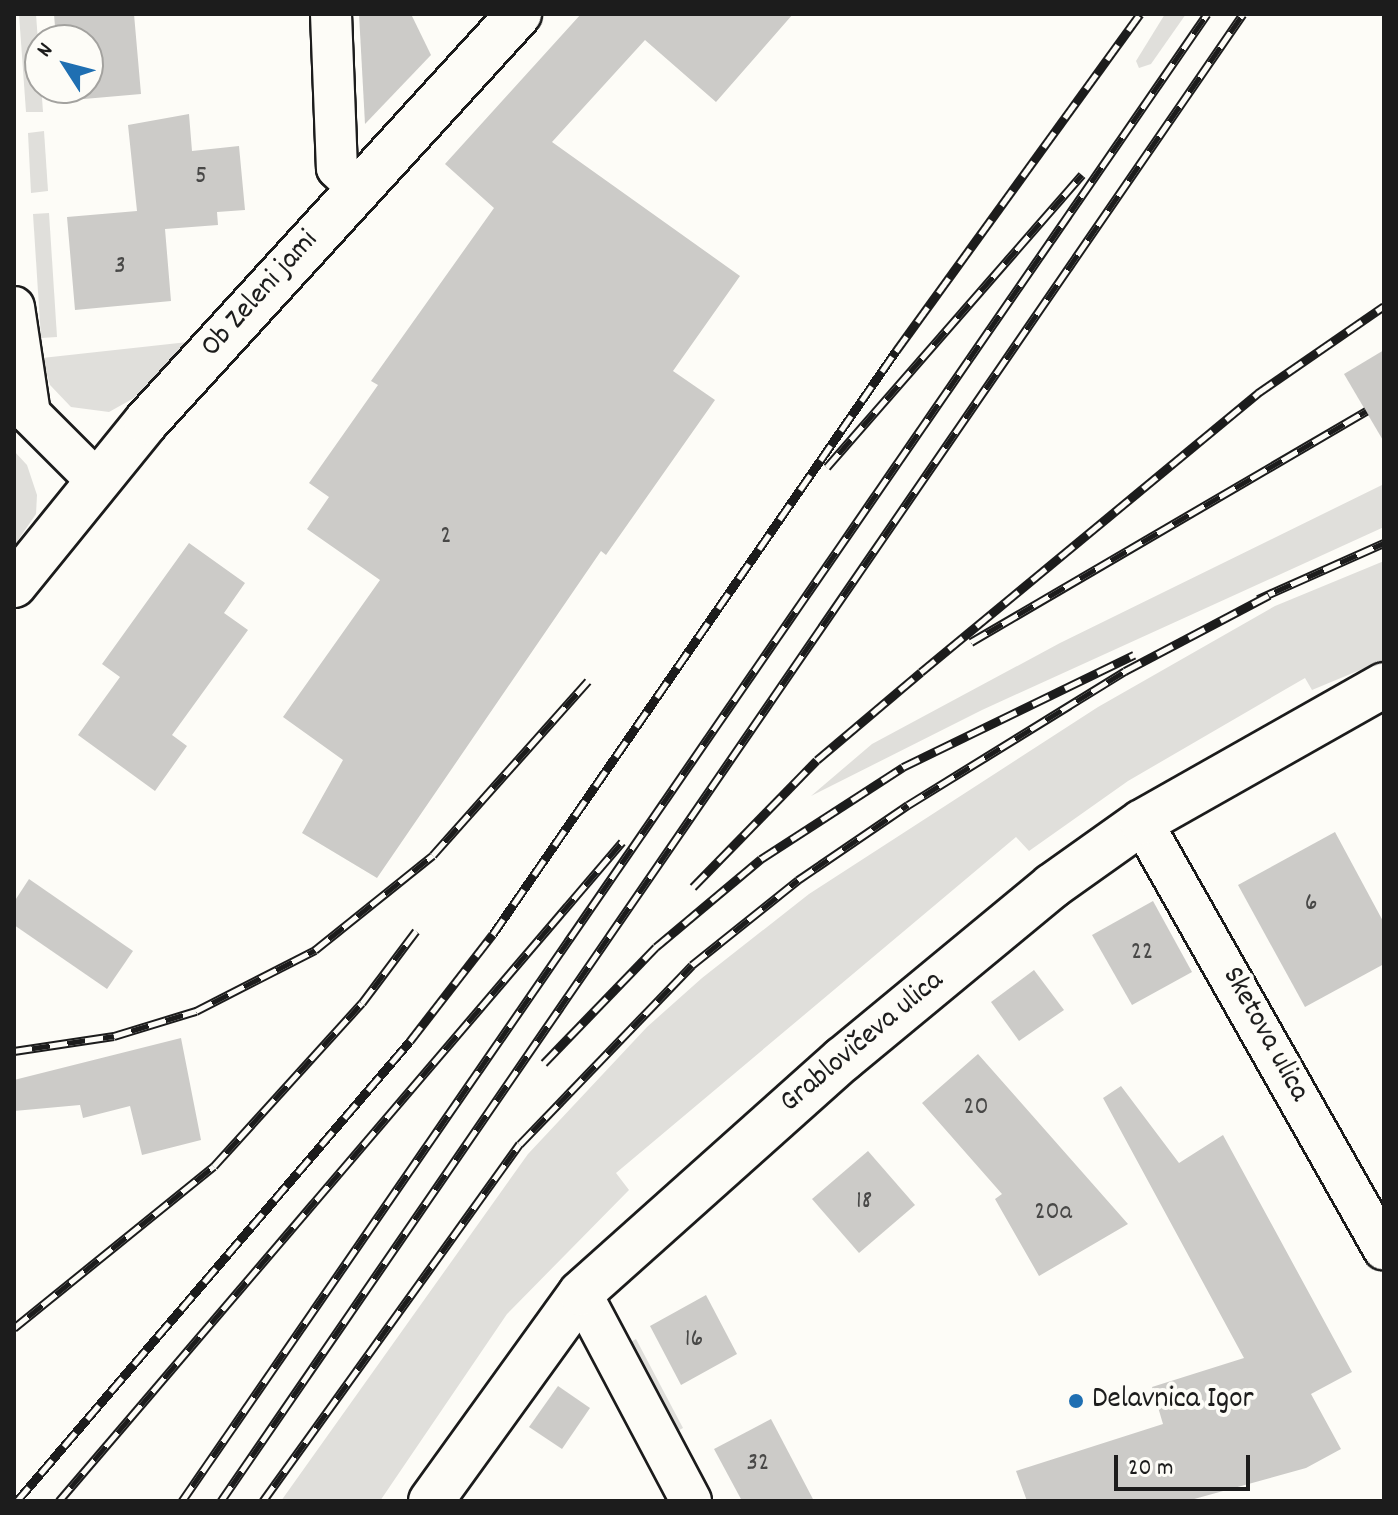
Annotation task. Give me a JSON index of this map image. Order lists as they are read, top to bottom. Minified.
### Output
{"streets":{"street":["Ob Zeleni jami","Sketova ulica","Grablovičeva ulica"]},"crossings":[["Sketova ulica","Grablovičeva ulica"]],"places":["Delavnica Igor"],"house_numbers":["5","3","2","6","22","20","18","20a","16","32"],"scale_bar":"20 m","north":"top left"}
